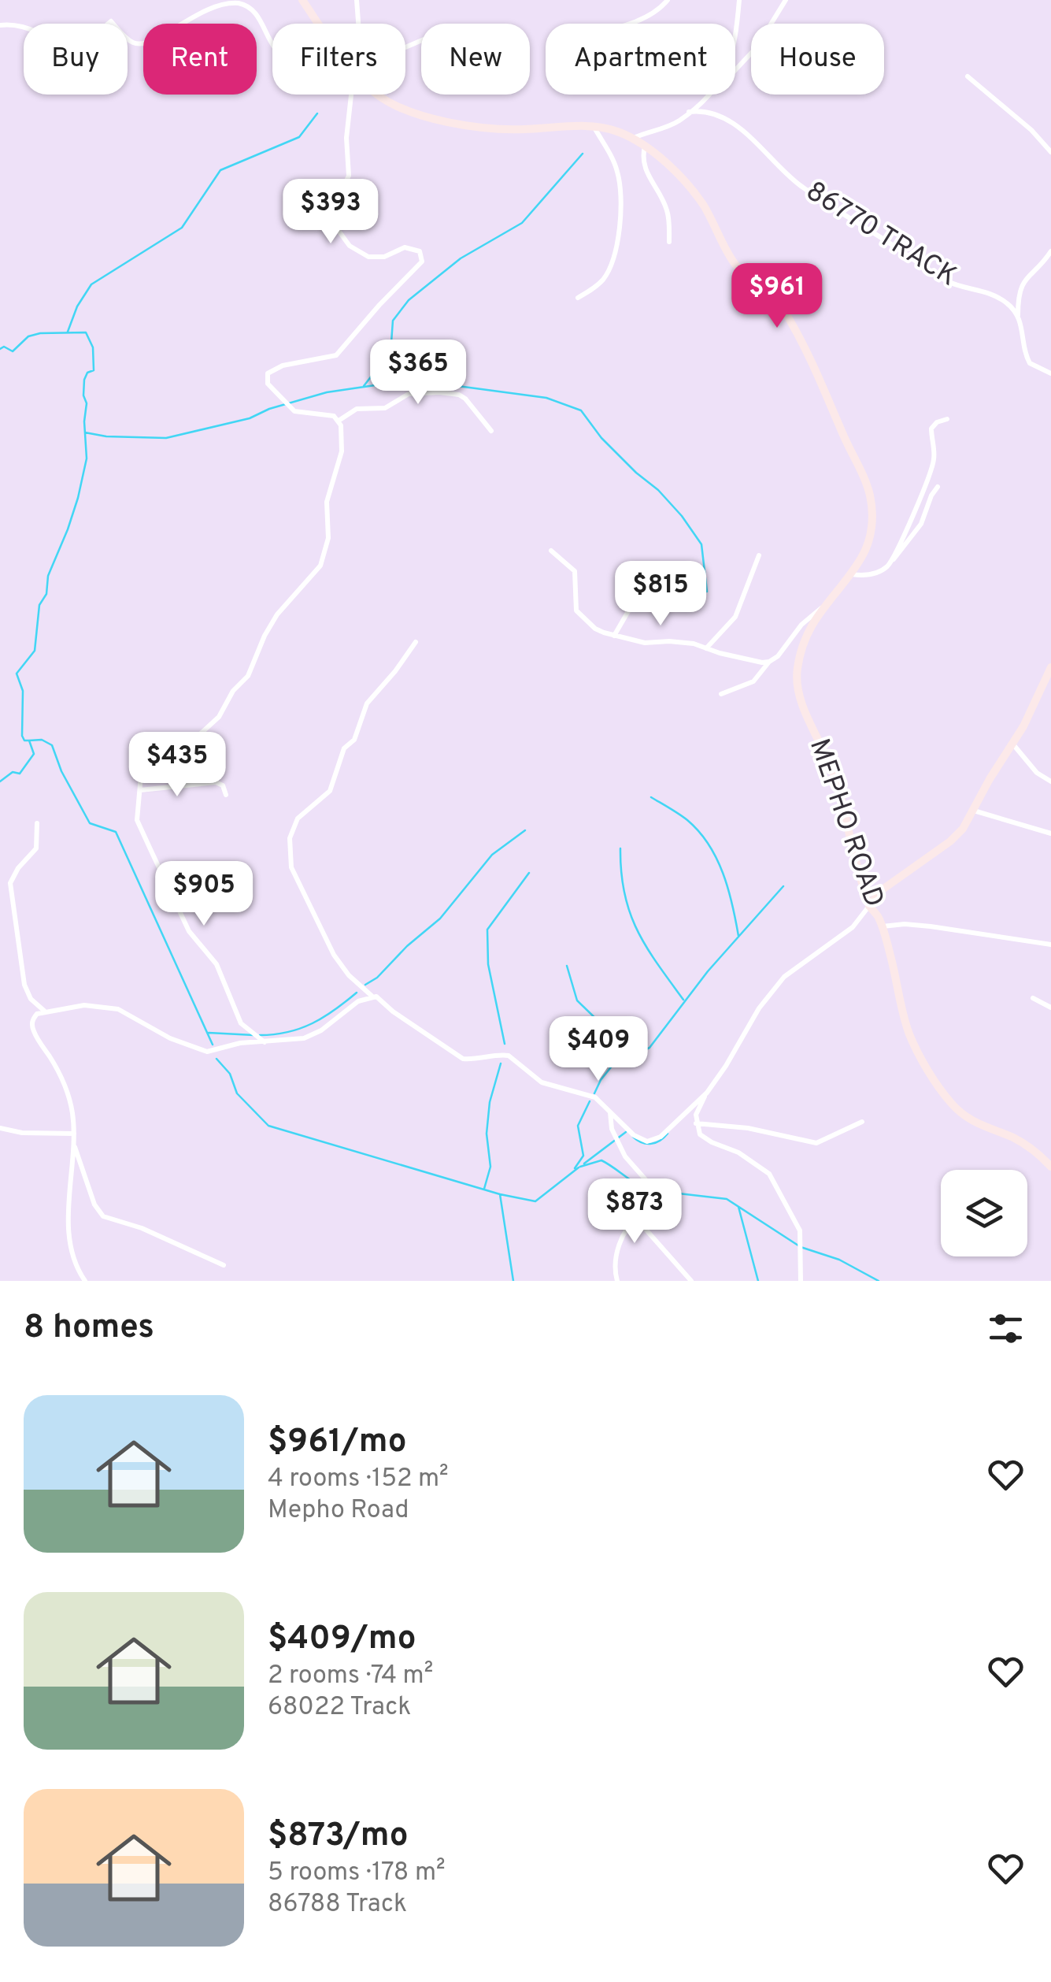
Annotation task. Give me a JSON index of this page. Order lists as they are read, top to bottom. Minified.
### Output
{"streets":{"street":["86770 TRACK","MEPHO ROAD"]},"page":{"chip":["Buy","Rent","Filters","New","Apartment","House"],"price":["$393","$961","$365","$815","$435","$905","$409","$873"],"heading":"8 homes","list":[{"name":"$961/mo","note":"4 rooms · 152 m² · Mepho Road"},{"name":"$409/mo","note":"2 rooms · 74 m² · 68022 Track"},{"name":"$873/mo","note":"5 rooms · 178 m² · 86788 Track"}]}}
